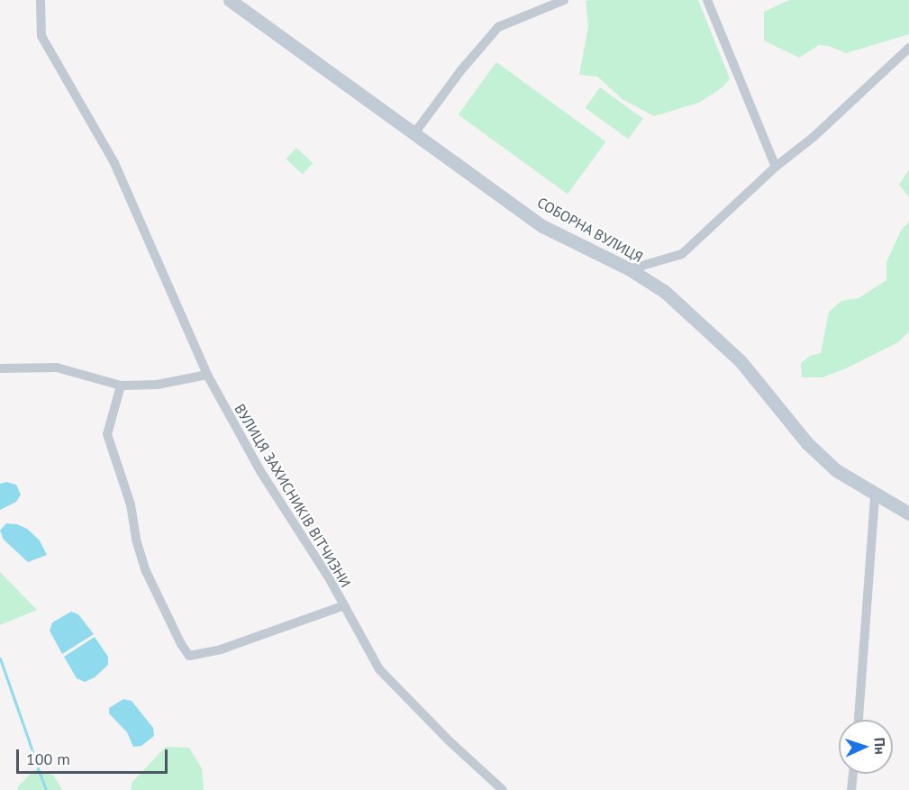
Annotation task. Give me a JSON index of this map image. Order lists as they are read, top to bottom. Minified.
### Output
{"streets":{"street":["СОБОРНА ВУЛИЦЯ","ВУЛИЦЯ ЗАХИСНИКІВ ВІТЧИЗНИ"]},"scale_bar":"100 m","north":"right"}
